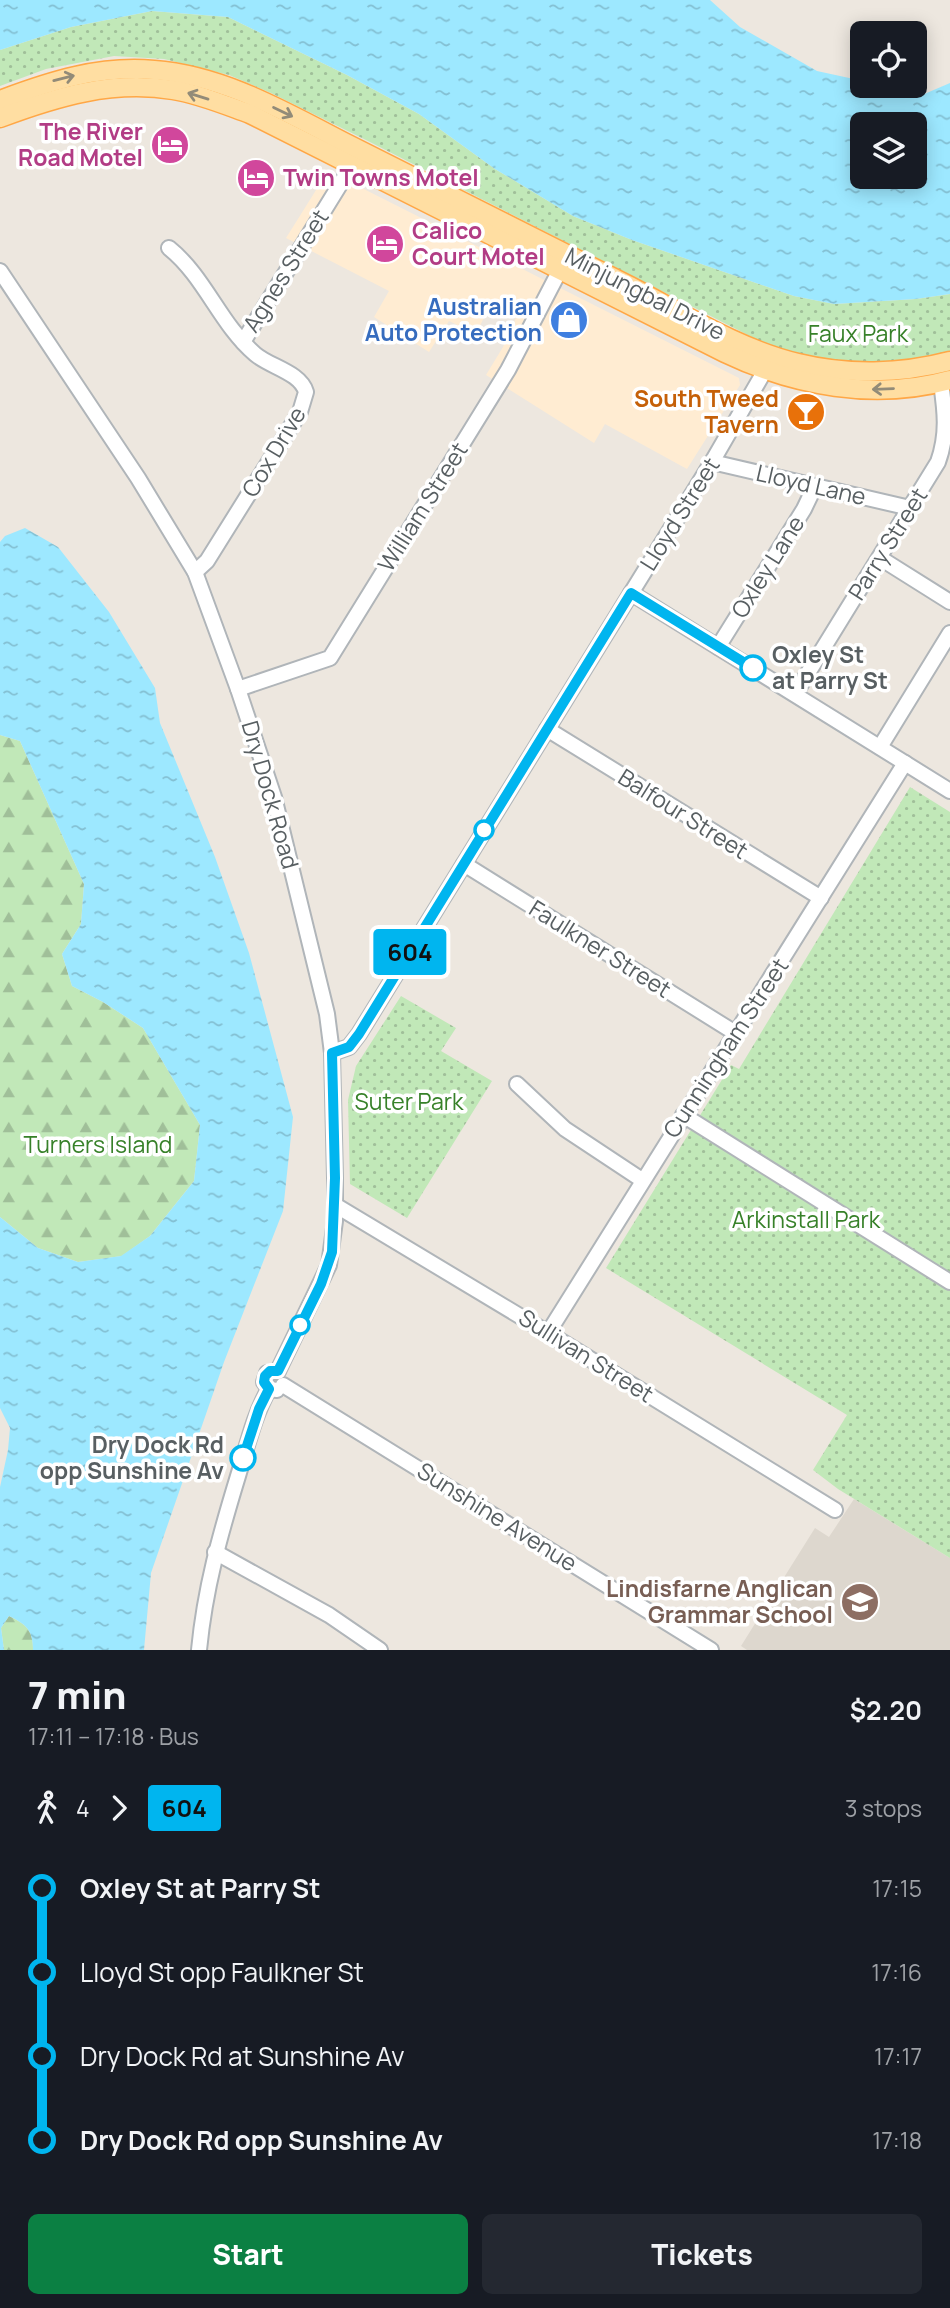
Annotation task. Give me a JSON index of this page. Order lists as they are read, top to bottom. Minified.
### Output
{"streets":{"main road":["Minjungbal Drive"],"street":["Agnes Street","Cox Drive","Lloyd Lane","William Street","Lloyd Street","Parry Street","Oxley Lane","Dry Dock Road","Balfour Street","Faulkner Street","Cunningham Street","Sullivan Street","Sunshine Avenue"]},"crossings":[["Agnes Street","Minjungbal Drive"],["Agnes Street","Cox Drive"],["Minjungbal Drive","William Street"],["Minjungbal Drive","Lloyd Street"],["Minjungbal Drive","Parry Street"],["Cox Drive","Dry Dock Road"],["Lloyd Lane","Lloyd Street"],["Lloyd Lane","Parry Street"],["Lloyd Lane","Oxley Lane"],["William Street","Dry Dock Road"],["Lloyd Street","Dry Dock Road"],["Lloyd Street","Balfour Street"],["Lloyd Street","Faulkner Street"],["Dry Dock Road","Sullivan Street"],["Dry Dock Road","Sunshine Avenue"],["Balfour Street","Cunningham Street"],["Faulkner Street","Cunningham Street"],["Cunningham Street","Sullivan Street"]],"parks":["Faux Park","Suter Park","Turners Island","Arkinstall Park"],"places":{"hotel":["The River Road Motel","Twin Towns Motel","Calico Court Motel"],"shop":["Australian Auto Protection"],"bar":["South Tweed Tavern"],"other":["Oxley St at Parry St","Dry Dock Rd opp Sunshine Av"],"school or university":["Lindisfarne Anglican Grammar School"]},"lines":["bus line 604"],"page":{"on_map":"604","heading":["7 min","17:11 – 17:18 · Bus","$2.20"],"legs":["4","604","3 stops"],"list":[{"name":"Oxley St at Parry St","value":"17:15"},{"name":"Lloyd St opp Faulkner St","value":"17:16"},{"name":"Dry Dock Rd at Sunshine Av","value":"17:17"},{"name":"Dry Dock Rd opp Sunshine Av","value":"17:18"}],"buttons":["Start","Tickets"]}}
